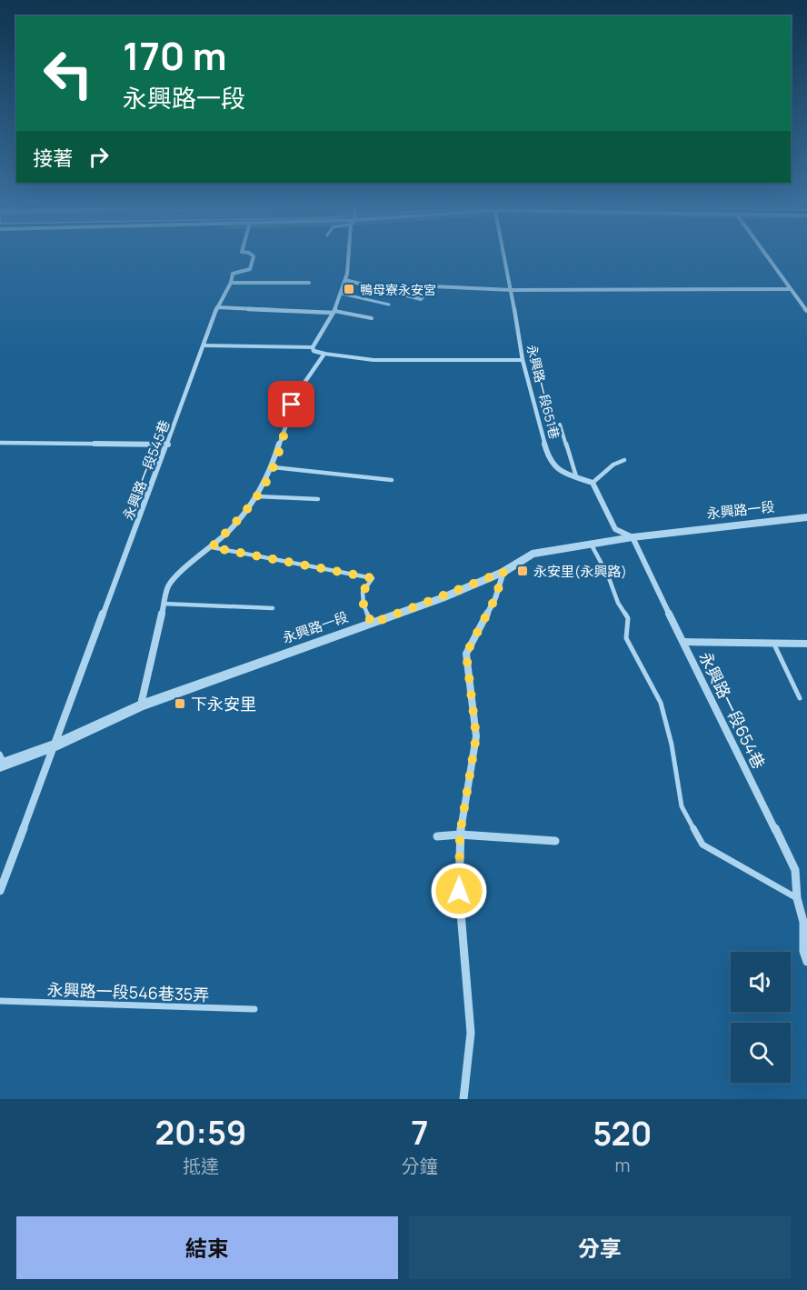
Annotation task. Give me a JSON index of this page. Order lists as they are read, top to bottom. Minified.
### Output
{"streets":{"street":["永興路一段651巷","永興路一段545巷","永興路一段","永興路一段654巷"],"lane":["永興路一段546巷35弄"]},"crossings":[["永興路一段545巷","永興路一段"],["永興路一段","永興路一段654巷"]],"places":{"transit":["鴨母寮永安宮","永安里(永興路)","下永安里"]},"page":{"turn":["170 m","永興路一段"],"then":"接著","eta":["20:59","抵達","7","分鐘","520","m"],"buttons":["結束","分享"]}}
